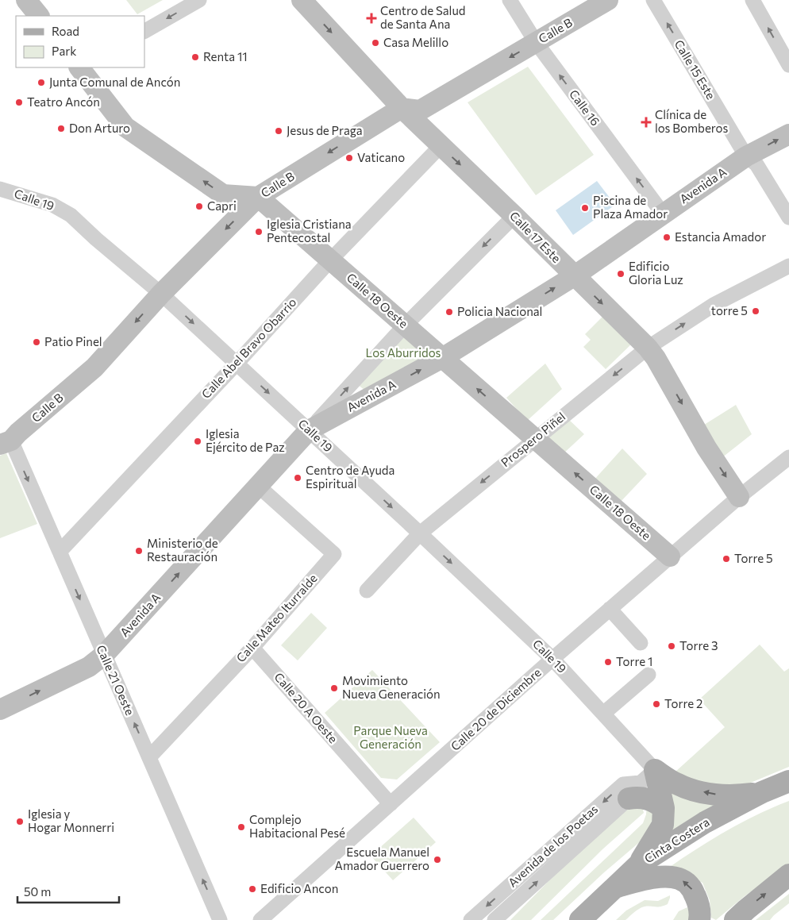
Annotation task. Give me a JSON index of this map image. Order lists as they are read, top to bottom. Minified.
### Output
{"streets":{"main road":["Cinta Costera"],"street":["Calle B","Calle 15 Este","Calle 16","Avenida A","Calle 19","Calle 17 Este","Calle 18 Oeste","Calle Abel Bravo Obarrio","Prospero Piñel","Calle Mateo Iturralde","Calle 21 Oeste","Calle 20 A Oeste","Calle 20 de Diciembre","Avenida de los Poetas"]},"crossings":[["Calle B","Calle 16"],["Calle B","Calle 19"],["Calle B","Calle 17 Este"],["Calle B","Calle 18 Oeste"],["Calle B","Calle 21 Oeste"],["Calle 15 Este","Avenida A"],["Calle 16","Avenida A"],["Avenida A","Calle 19"],["Avenida A","Calle 17 Este"],["Avenida A","Calle 18 Oeste"],["Avenida A","Calle Mateo Iturralde"],["Avenida A","Calle 21 Oeste"],["Calle 19","Calle Abel Bravo Obarrio"],["Calle 19","Prospero Piñel"],["Calle 19","Calle 20 de Diciembre"],["Calle 19","Avenida de los Poetas"],["Calle 17 Este","Calle Abel Bravo Obarrio"],["Calle 17 Este","Prospero Piñel"],["Calle 17 Este","Calle 20 de Diciembre"],["Calle 18 Oeste","Calle Abel Bravo Obarrio"],["Calle 18 Oeste","Prospero Piñel"],["Calle 18 Oeste","Calle 20 de Diciembre"],["Calle Abel Bravo Obarrio","Calle 21 Oeste"],["Calle Mateo Iturralde","Calle 21 Oeste"],["Calle Mateo Iturralde","Calle 20 A Oeste"],["Calle 20 A Oeste","Calle 20 de Diciembre"]],"one_way":["Calle B","Calle 16","Calle 19","Calle 17 Este","Calle 18 Oeste"],"parks":["Los Aburridos","Parque Nueva Generación"],"places":{"health":["Centro de Salud de Santa Ana","Clínica de los Bomberos"],"other":["Casa Melillo","Renta 11","Junta Comunal de Ancón","Teatro Ancón","Don Arturo","Jesus de Praga","Vaticano","Capri","Piscina de Plaza Amador","Iglesia Cristiana Pentecostal","Estancia Amador","Edificio Gloria Luz","torre 5","Policia Nacional","Patio Pinel","Iglesia Ejército de Paz","Centro de Ayuda Espiritual","Ministerio de Restauración","Torre 5","Torre 3","Torre 1","Movimiento Nueva Generación","Torre 2","Iglesia y Hogar Monnerri","Complejo Habitacional Pesé","Escuela Manuel Amador Guerrero","Edificio Ancon"]},"legend":["Road","Park"],"scale_bar":"50 m"}
